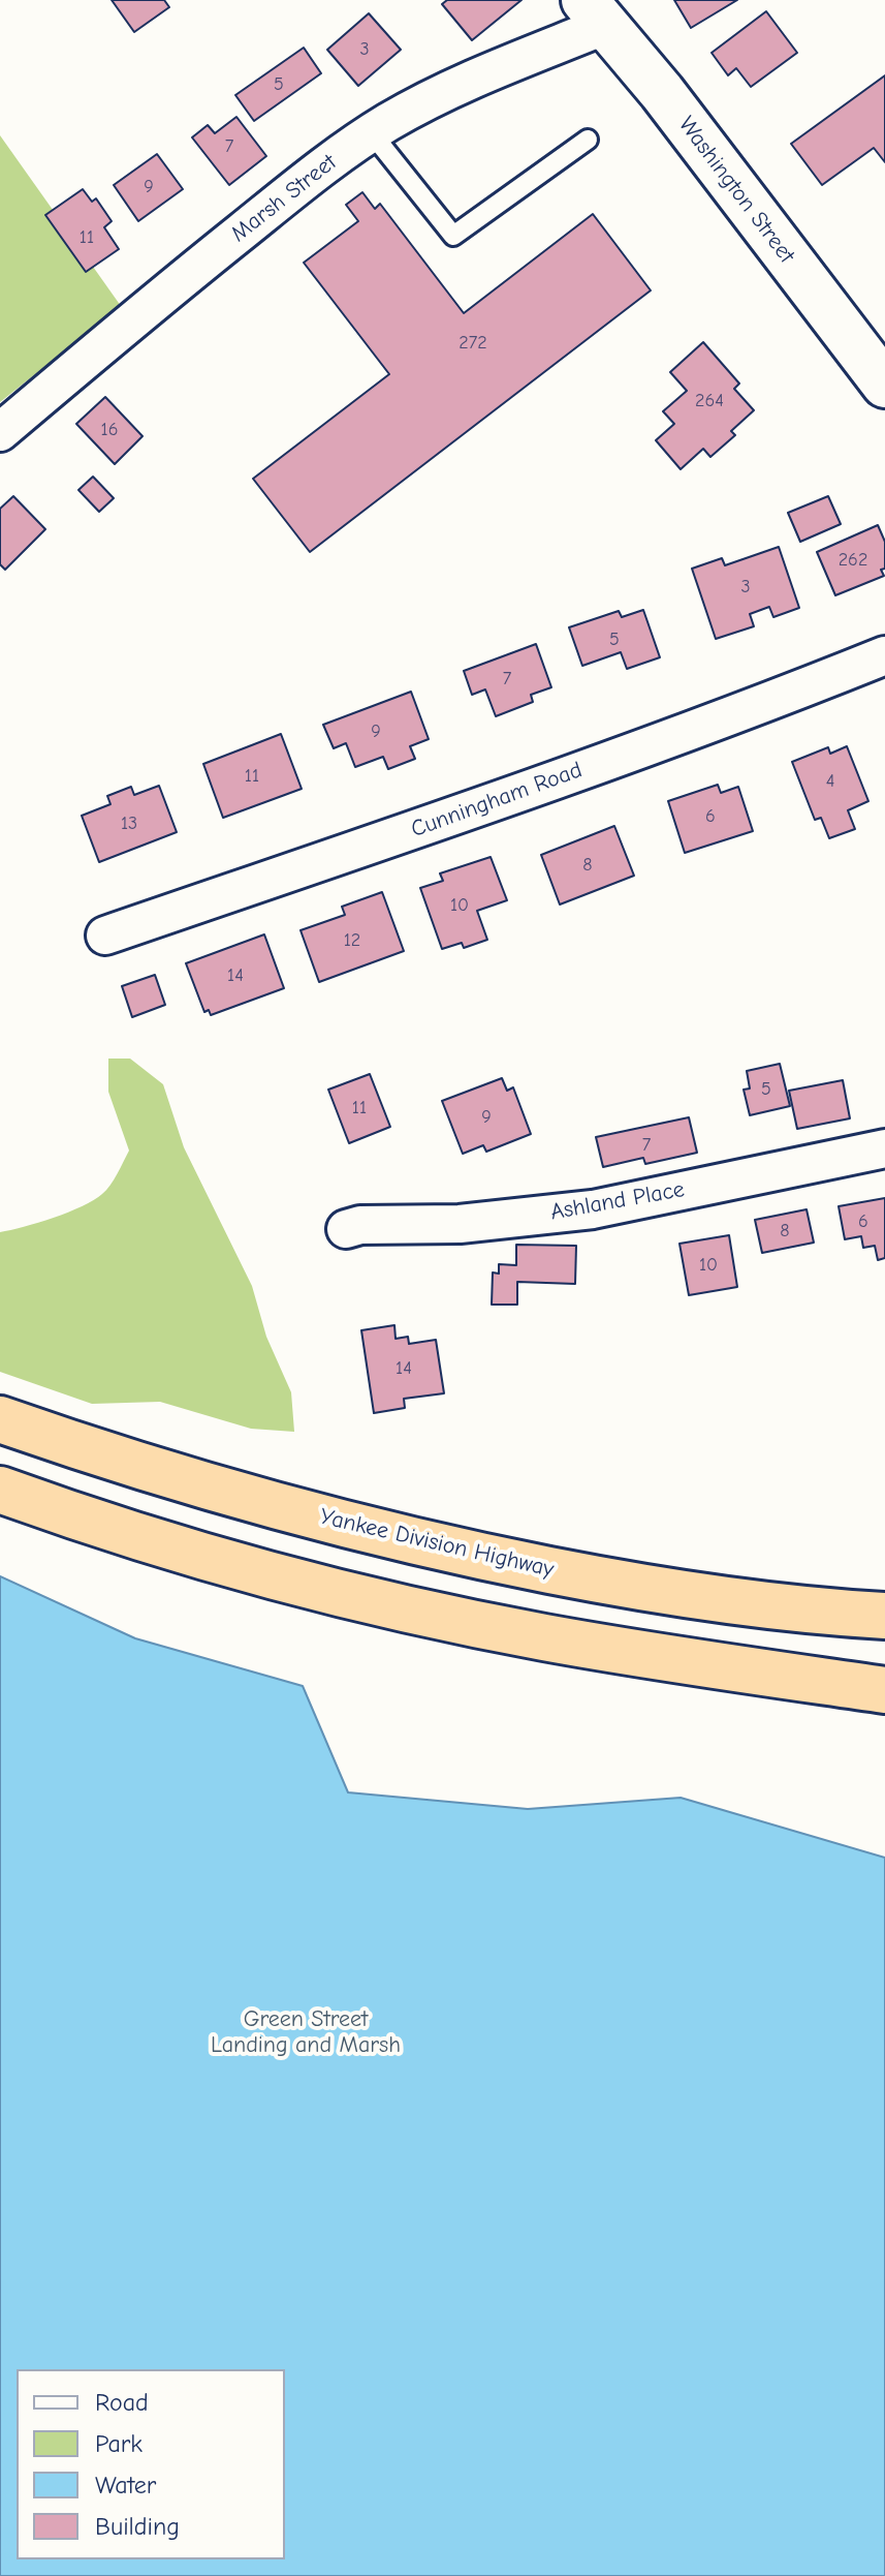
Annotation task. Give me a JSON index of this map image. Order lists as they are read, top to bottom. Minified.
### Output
{"streets":{"highway":["Yankee Division Highway"],"main road":["Washington Street"],"street":["Marsh Street","Cunningham Road","Ashland Place"]},"crossings":[["Washington Street","Marsh Street"]],"parks":["Green Street Landing and Marsh"],"house_numbers":["3","5","7","9","11","272","264","16","262","3","5","7","9","11","4","6","13","8","10","12","14","5","11","9","7","6","8","10","14"],"legend":["Road","Park","Water","Building"]}
